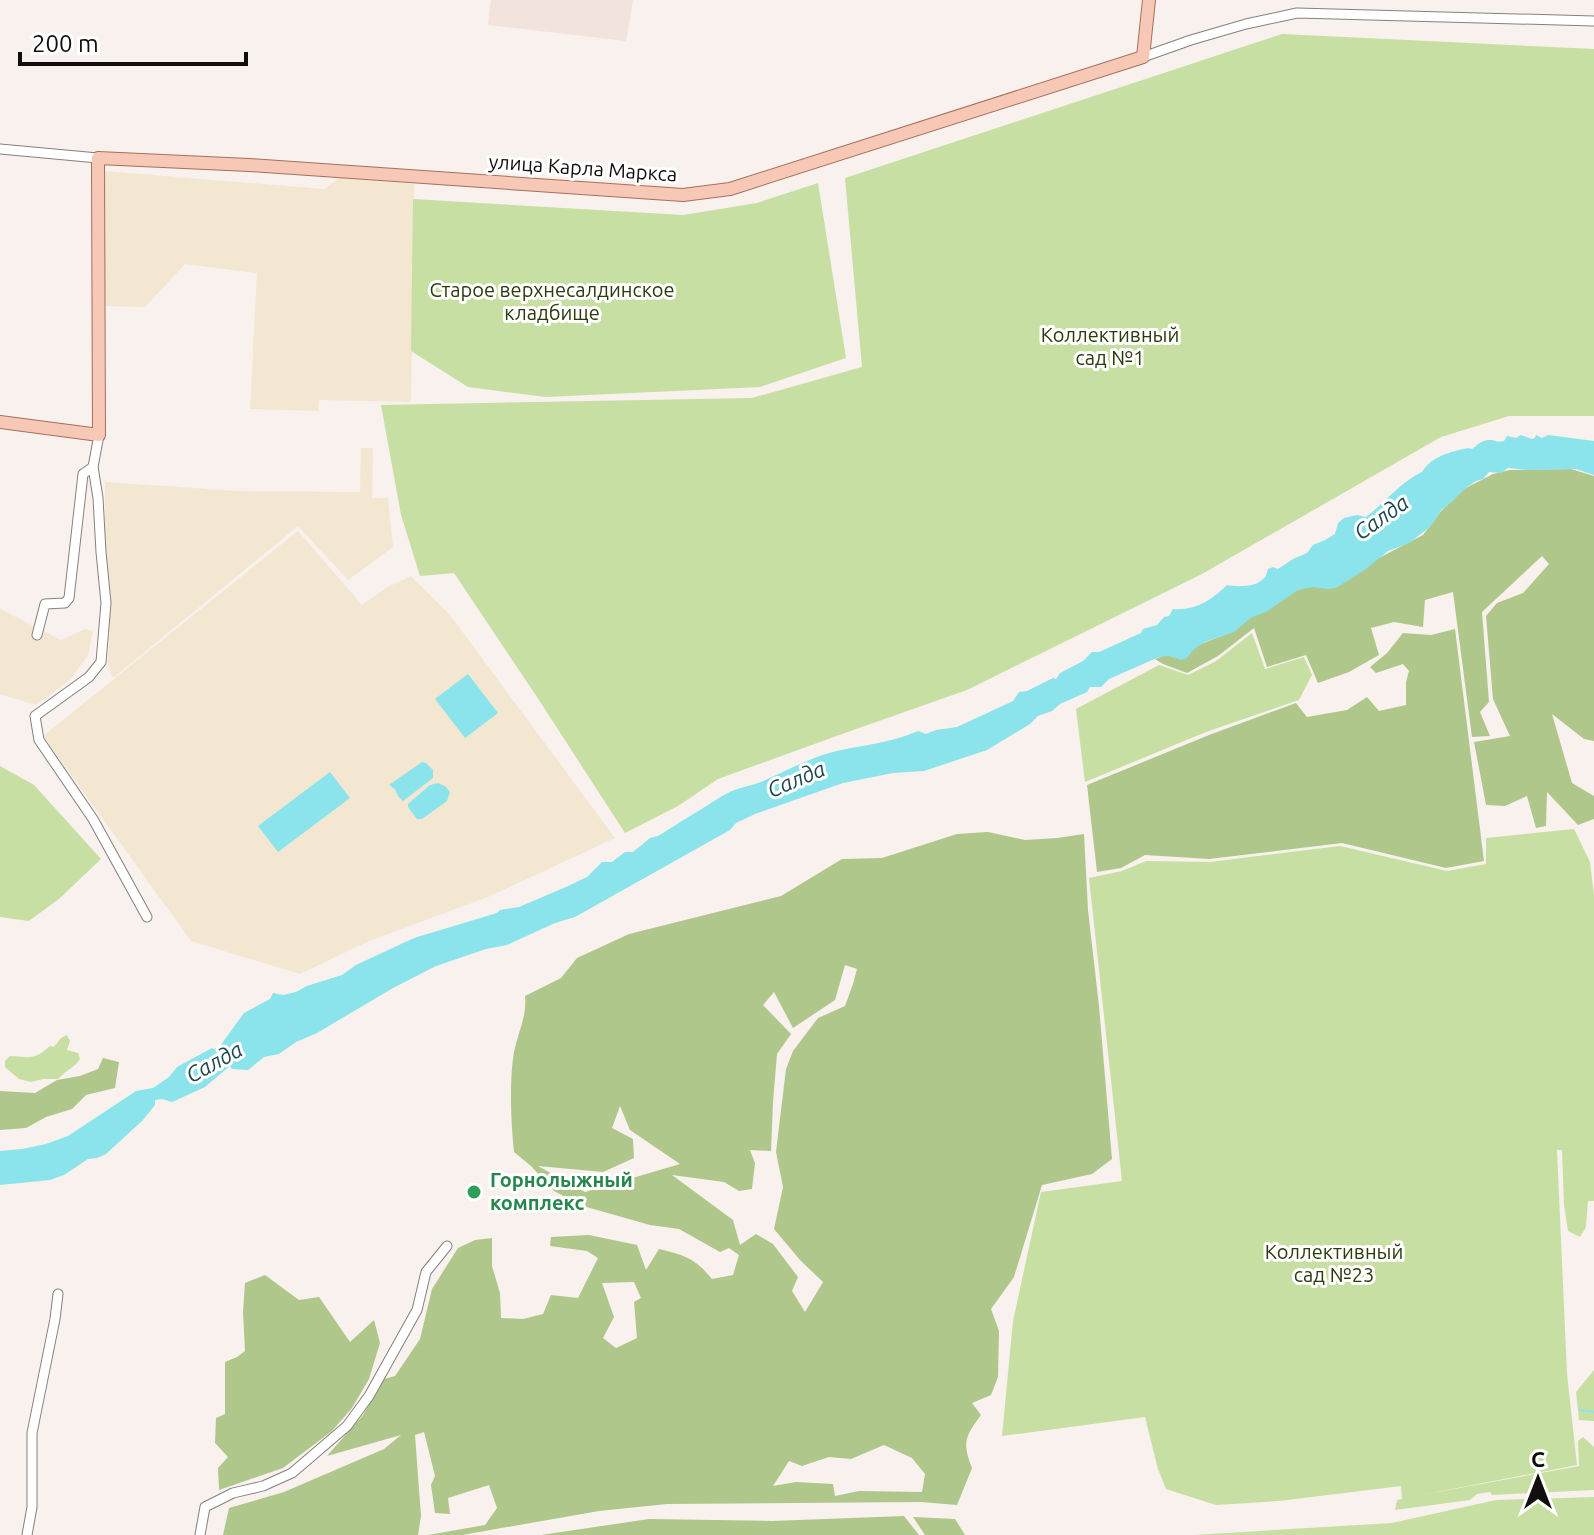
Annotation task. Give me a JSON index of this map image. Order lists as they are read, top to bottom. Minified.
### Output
{"streets":{"main road":["улица Карла Маркса"]},"water":["Салда"],"parks":["Старое верхнесалдинское кладбище","Коллективный сад №1","Коллективный сад №23"],"places":["Горнолыжный комплекс"],"scale_bar":"200 m","north":"top"}
